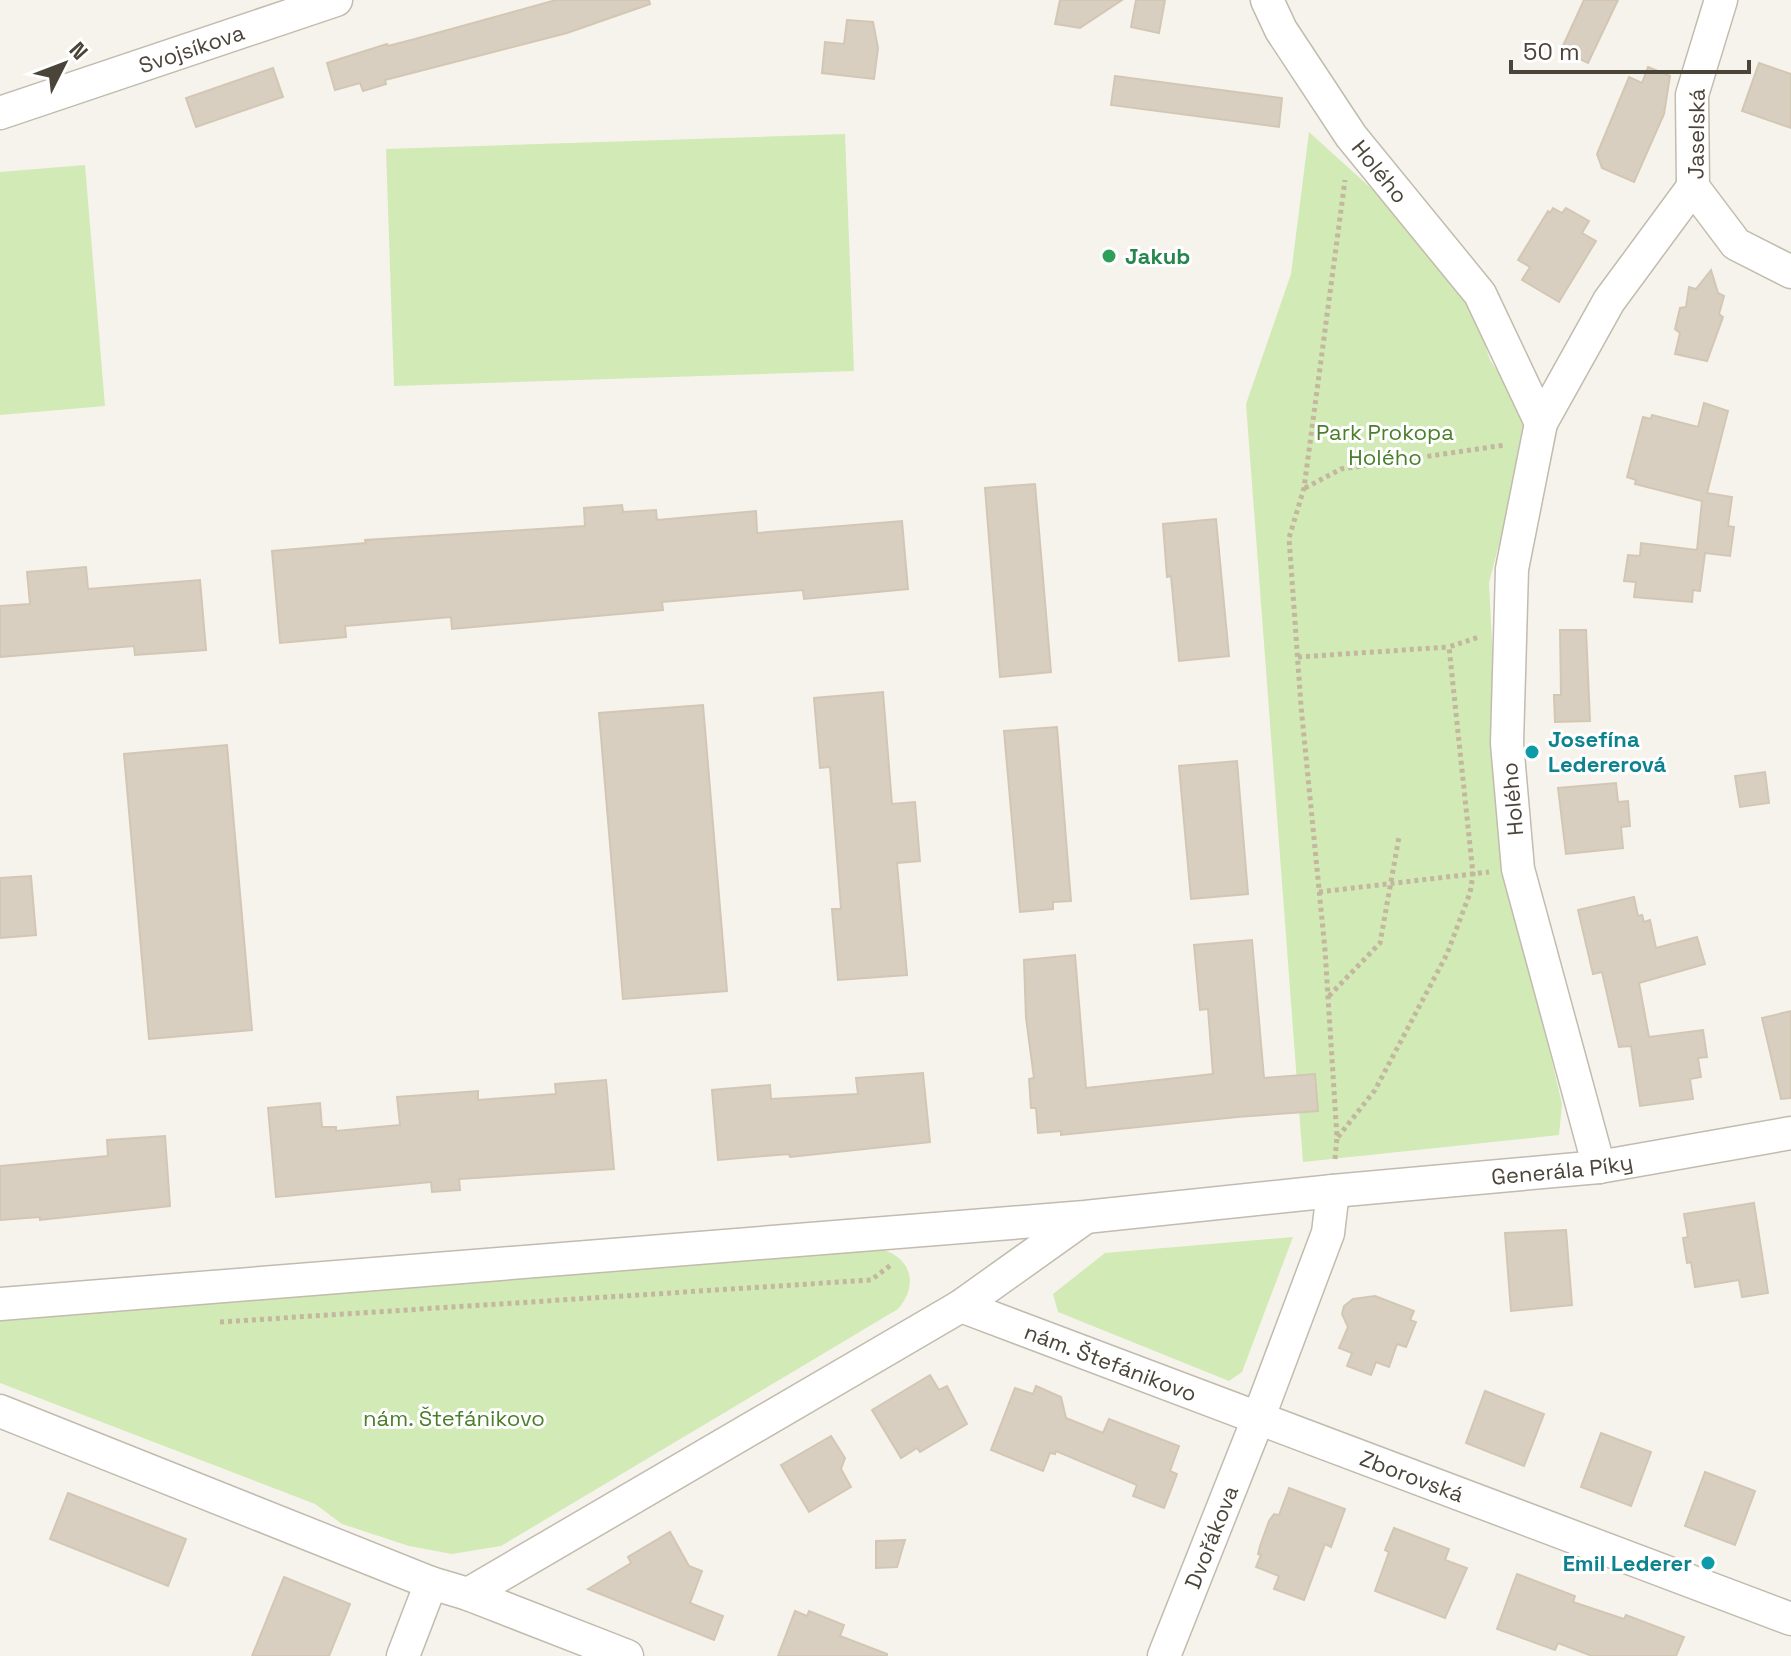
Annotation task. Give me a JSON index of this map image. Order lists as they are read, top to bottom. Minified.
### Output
{"streets":{"street":["Svojsíkova","Jaselská","Holého","Generála Píky","nám. Štefánikovo","Zborovská","Dvořákova"]},"crossings":[["Jaselská","Holého"],["Holého","Generála Píky"],["nám. Štefánikovo","Zborovská"],["nám. Štefánikovo","Dvořákova"],["Zborovská","Dvořákova"]],"parks":["Park Prokopa Holého","nám. Štefánikovo"],"places":["Jakub","Josefína Ledererová","Emil Lederer"],"scale_bar":"50 m","north":"top right"}
